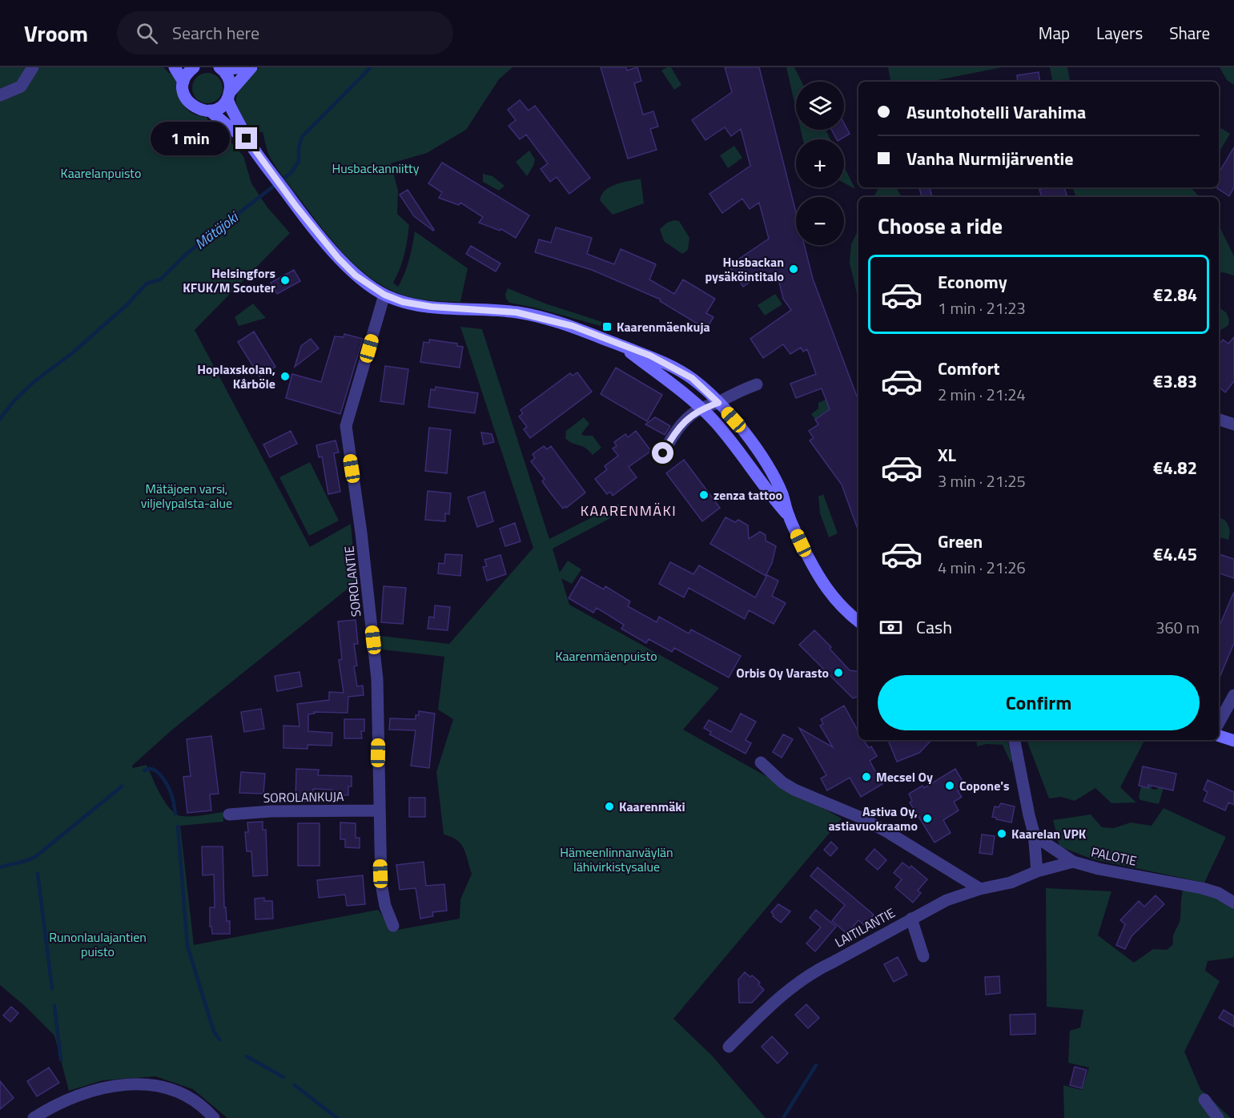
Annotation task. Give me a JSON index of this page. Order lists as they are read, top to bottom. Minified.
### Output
{"streets":{"street":["SOROLANTIE","SOROLANKUJA","PALOTIE","LAITILANTIE"]},"crossings":[["SOROLANTIE","SOROLANKUJA"],["PALOTIE","LAITILANTIE"]],"districts":["KAARENMÄKI"],"water":["Mätäjoki"],"parks":["Husbackanniitty","Kaarelanpuisto","Mätäjoen varsi, viljelypalsta-alue","Kaarenmäenpuisto","Hämeenlinnanväylän lähivirkistysalue","Runonlaulajantien puisto"],"places":{"other":["Husbackan pysäköintitalo","Helsingfors KFUK/M Scouter","Hoplaxskolan, Kårböle","zenza tattoo","Orbis Oy Varasto","Mecsel Oy","Copone's","Kaarenmäki","Astiva Oy, astiavuokraamo","Kaarelan VPK"],"transit":["Kaarenmäenkuja"]},"page":{"header":"Vroom","search":"Search here","nav":["Map","Layers","Share"],"map_buttons":["+","−"],"banner":["Asuntohotelli Varahima","Vanha Nurmijärventie"],"bubble":"1 min","heading":"Choose a ride","list":[{"name":"Economy","note":"1 min · 21:23","value":"€2.84"},{"name":"Comfort","note":"2 min · 21:24","value":"€3.83"},{"name":"XL","note":"3 min · 21:25","value":"€4.82"},{"name":"Green","note":"4 min · 21:26","value":"€4.45"}],"pay":["Cash","360 m"],"buttons":"Confirm"}}
